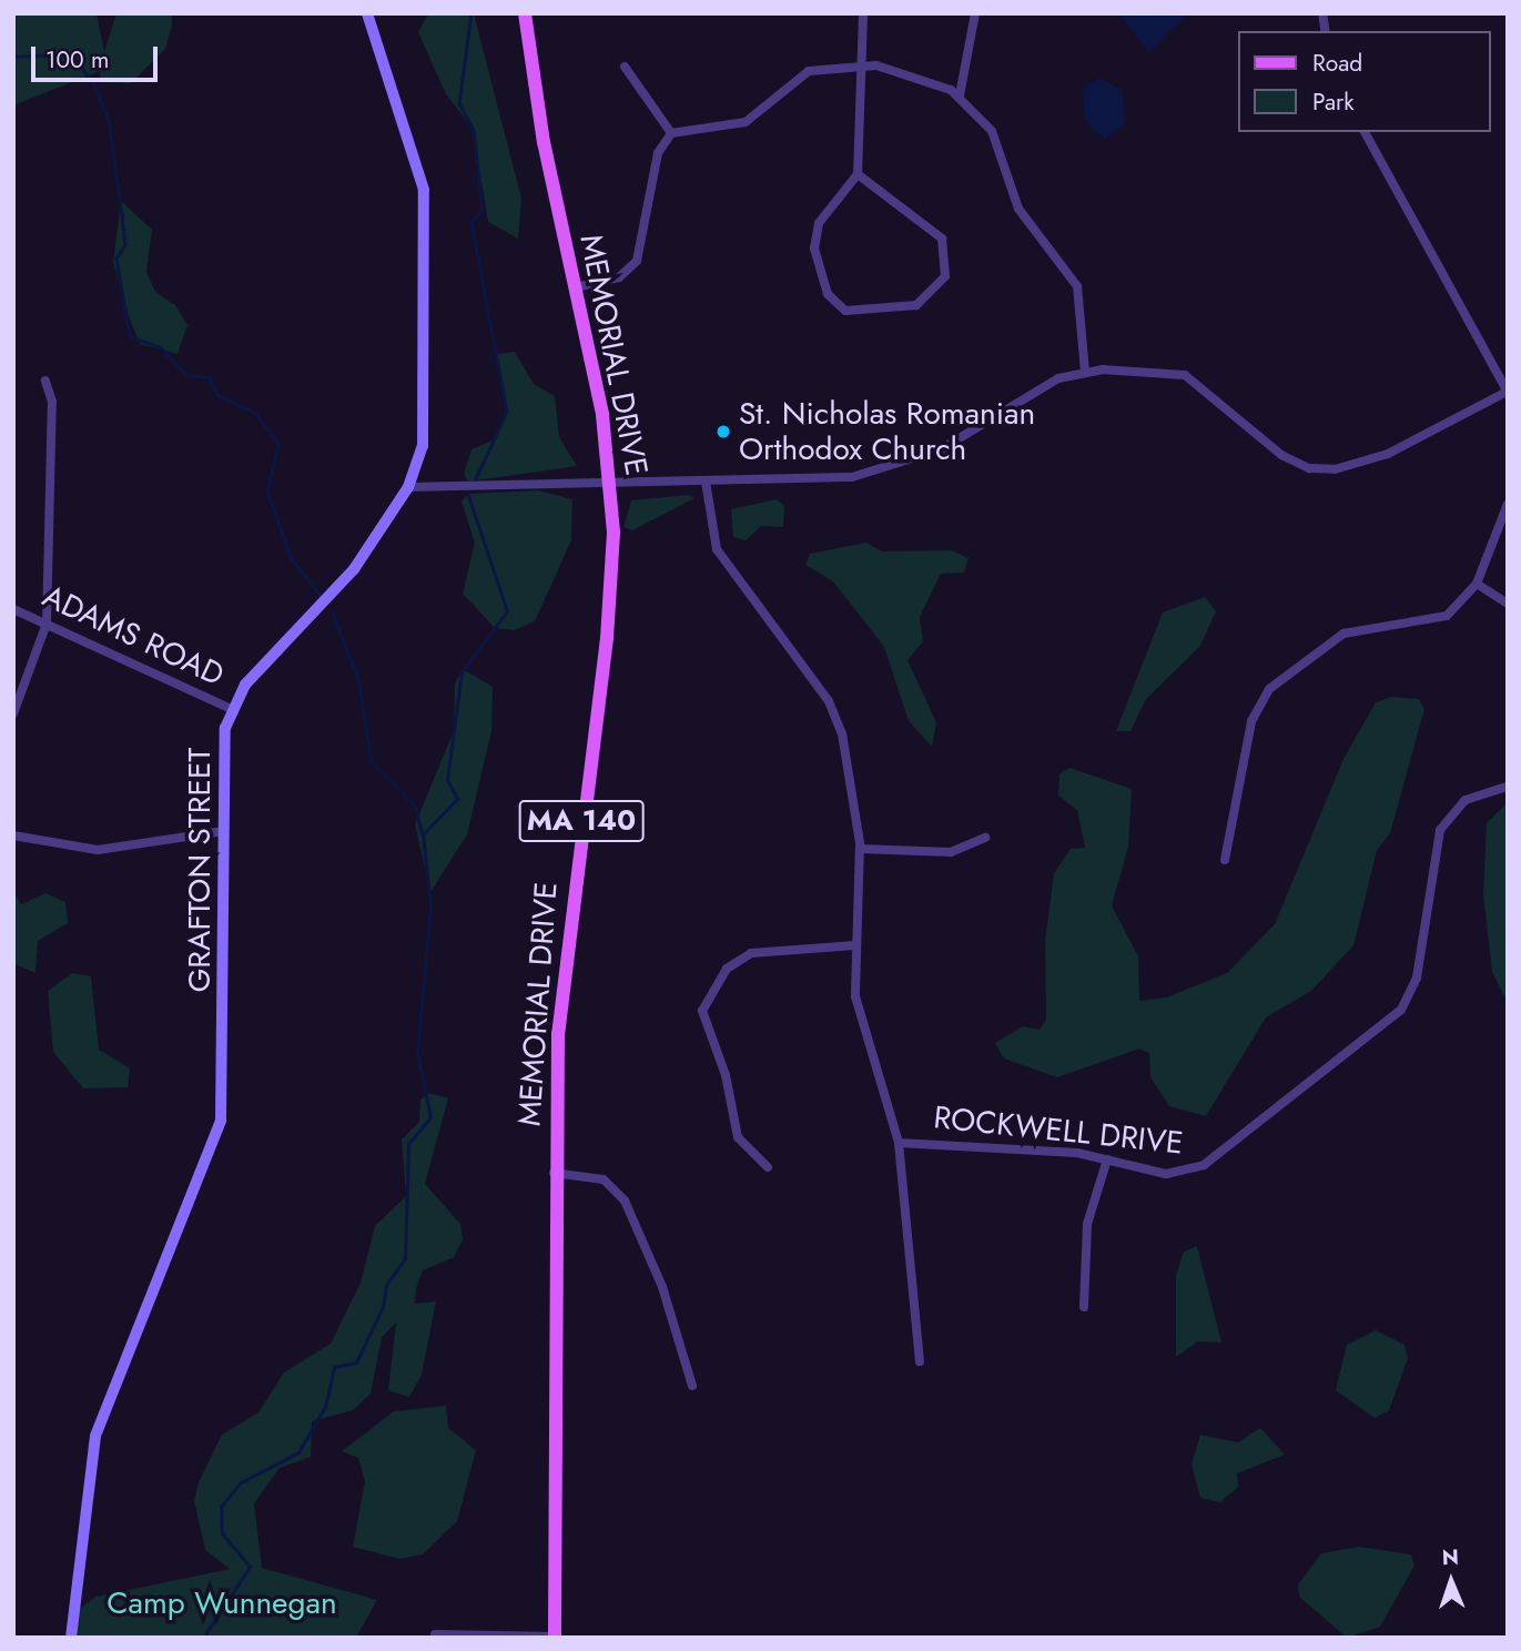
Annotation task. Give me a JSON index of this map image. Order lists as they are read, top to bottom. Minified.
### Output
{"streets":{"main road":["MEMORIAL DRIVE","MA 140"],"street":["ADAMS ROAD","GRAFTON STREET","ROCKWELL DRIVE"]},"crossings":[["ADAMS ROAD","GRAFTON STREET"]],"parks":["Camp Wunnegan"],"places":["St. Nicholas Romanian Orthodox Church"],"legend":["Road","Park"],"scale_bar":"100 m","north":"top"}
